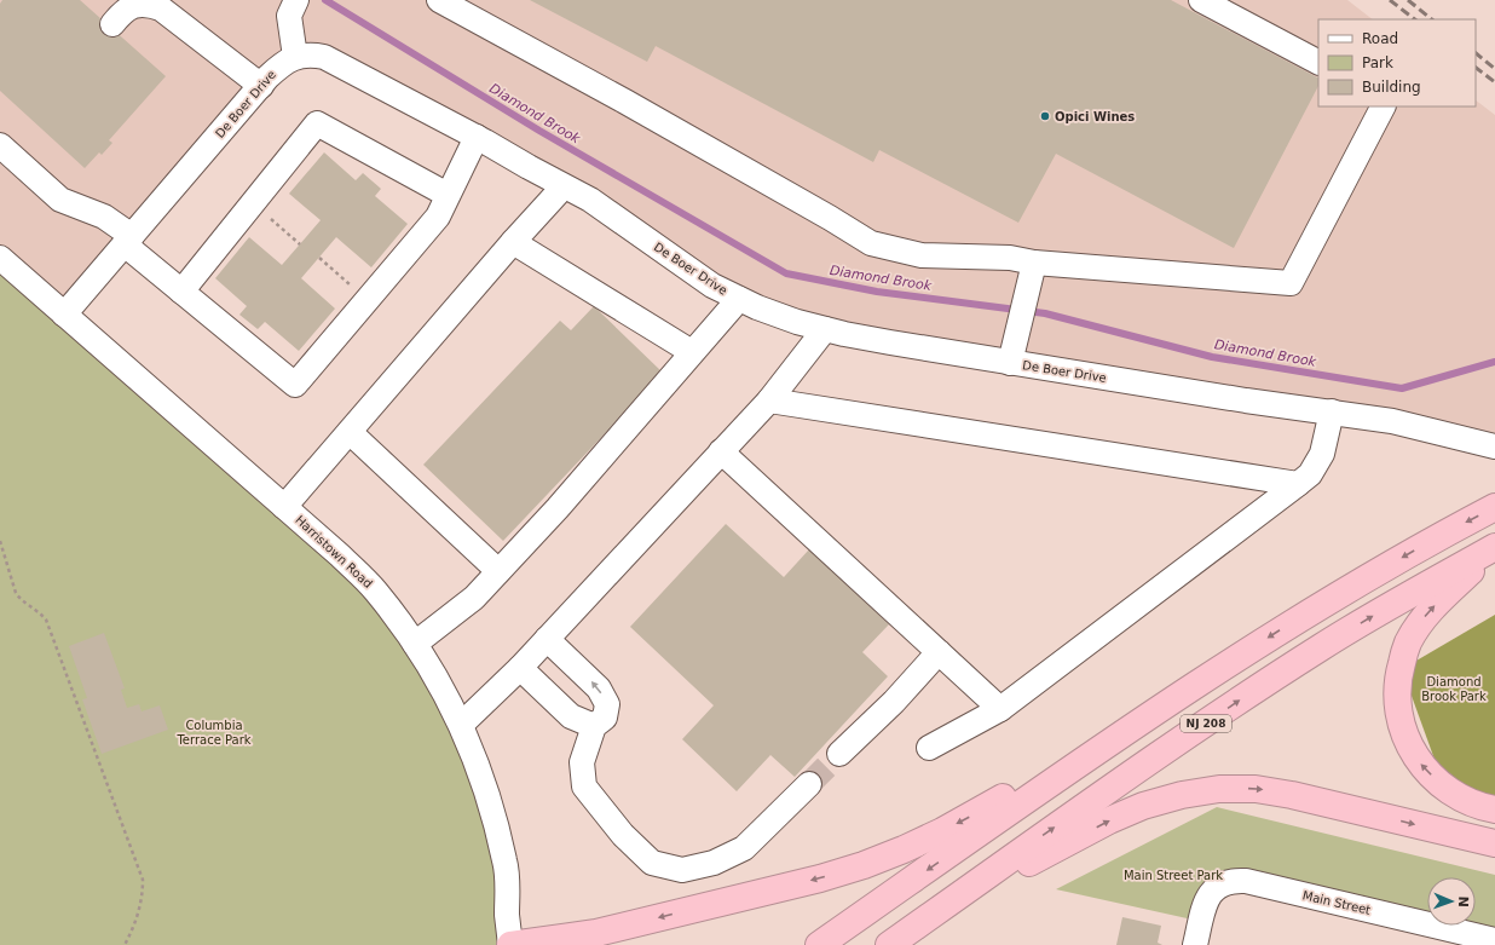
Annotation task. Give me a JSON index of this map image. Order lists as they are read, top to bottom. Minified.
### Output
{"streets":{"highway":["NJ 208"],"street":["De Boer Drive","Harristown Road","Main Street"]},"crossings":[["De Boer Drive","Harristown Road"]],"water":["Diamond Brook"],"parks":["Diamond Brook Park","Columbia Terrace Park","Main Street Park"],"places":["Opici Wines"],"legend":["Road","Park","Building"],"north":"right"}
